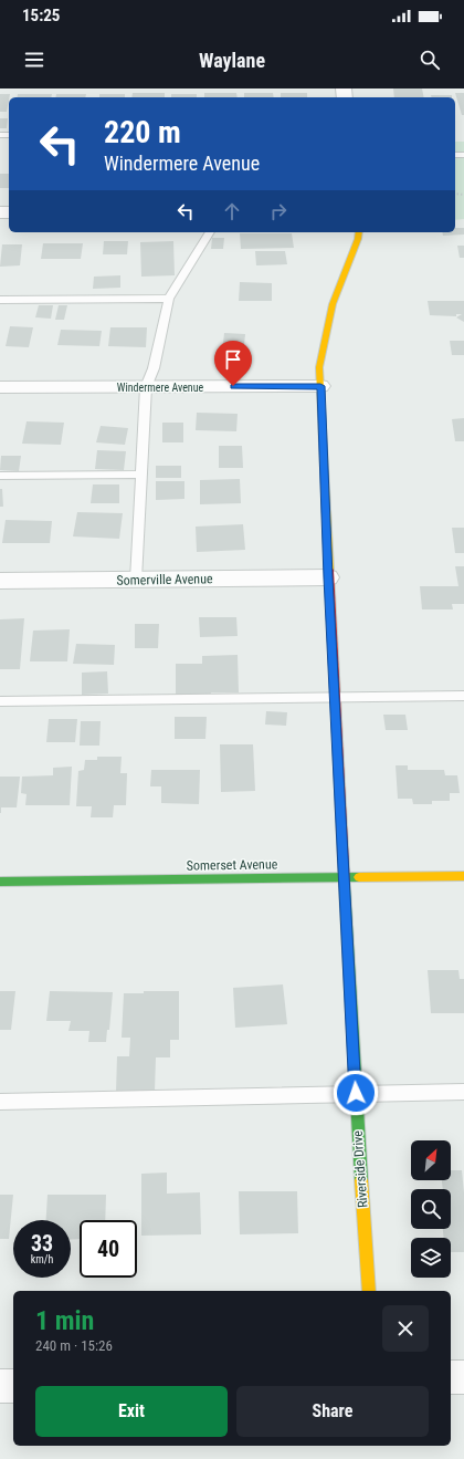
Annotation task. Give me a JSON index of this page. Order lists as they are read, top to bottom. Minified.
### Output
{"streets":{"street":["Windermere Avenue","Somerville Avenue","Somerset Avenue","Riverside Drive"]},"crossings":[["Windermere Avenue","Riverside Drive"],["Somerville Avenue","Riverside Drive"],["Somerset Avenue","Riverside Drive"]],"north":"top right","page":{"status":"15:25","header":"Waylane","turn":["220 m","Windermere Avenue"],"speed":"33 km/h","limit":"40","heading":["1 min","240 m · 15:26"],"buttons":["Exit","Share"]}}
